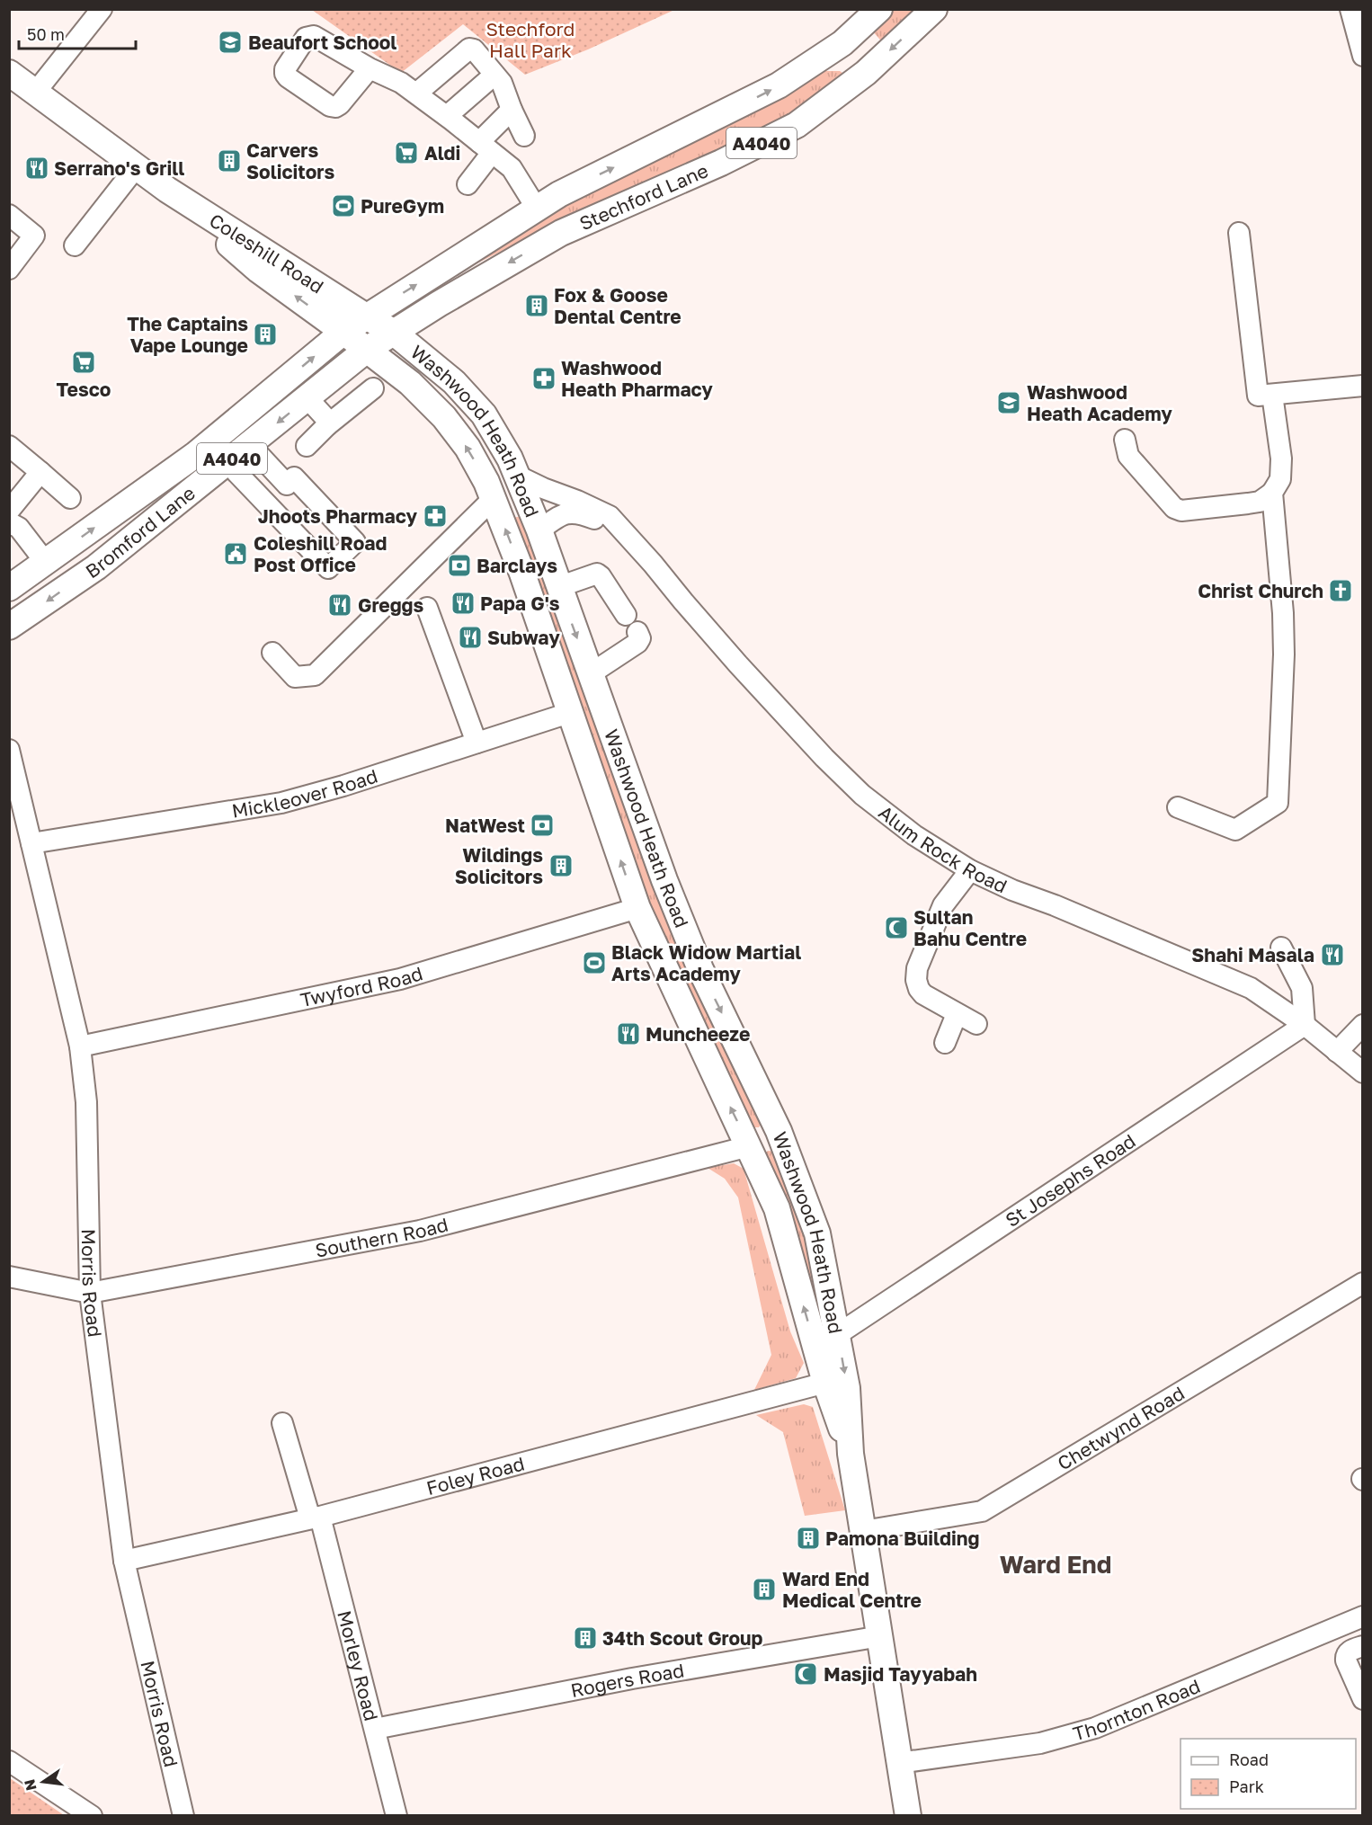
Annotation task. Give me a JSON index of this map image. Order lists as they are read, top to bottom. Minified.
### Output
{"streets":{"main road":["A4040","Stechford Lane","Coleshill Road","Washwood Heath Road","Bromford Lane"],"street":["Mickleover Road","Alum Rock Road","Twyford Road","St Josephs Road","Southern Road","Morris Road","Chetwynd Road","Foley Road","Morley Road","Rogers Road","Thornton Road"]},"crossings":[["Stechford Lane","Coleshill Road"],["Stechford Lane","Washwood Heath Road"],["Stechford Lane","Bromford Lane"],["Coleshill Road","Washwood Heath Road"],["Coleshill Road","Bromford Lane"],["Washwood Heath Road","Bromford Lane"],["Washwood Heath Road","Mickleover Road"],["Washwood Heath Road","Alum Rock Road"],["Washwood Heath Road","Twyford Road"],["Washwood Heath Road","St Josephs Road"],["Washwood Heath Road","Southern Road"],["Washwood Heath Road","Chetwynd Road"],["Washwood Heath Road","Foley Road"],["Washwood Heath Road","Rogers Road"],["Washwood Heath Road","Thornton Road"],["Mickleover Road","Morris Road"],["Alum Rock Road","St Josephs Road"],["Twyford Road","Morris Road"],["Southern Road","Morris Road"],["Morris Road","Foley Road"],["Foley Road","Morley Road"],["Morley Road","Rogers Road"]],"districts":["Ward End"],"parks":["Stechford Hall Park"],"places":{"school or university":["Beaufort School","Washwood Heath Academy"],"supermarket":["Aldi","Tesco"],"building":["Carvers Solicitors","Fox & Goose Dental Centre","The Captains Vape Lounge","Wildings Solicitors","Pamona Building","Ward End Medical Centre","34th Scout Group"],"restaurant":["Serrano's Grill","Papa G's","Greggs","Subway","Shahi Masala","Muncheeze"],"sports":["PureGym","Black Widow Martial Arts Academy"],"pharmacy":["Washwood Heath Pharmacy","Jhoots Pharmacy"],"public building":["Coleshill Road Post Office"],"bank":["Barclays","NatWest"],"church":["Christ Church"],"mosque":["Sultan Bahu Centre","Masjid Tayyabah"]},"legend":["Road","Park"],"scale_bar":"50 m","north":"left"}
